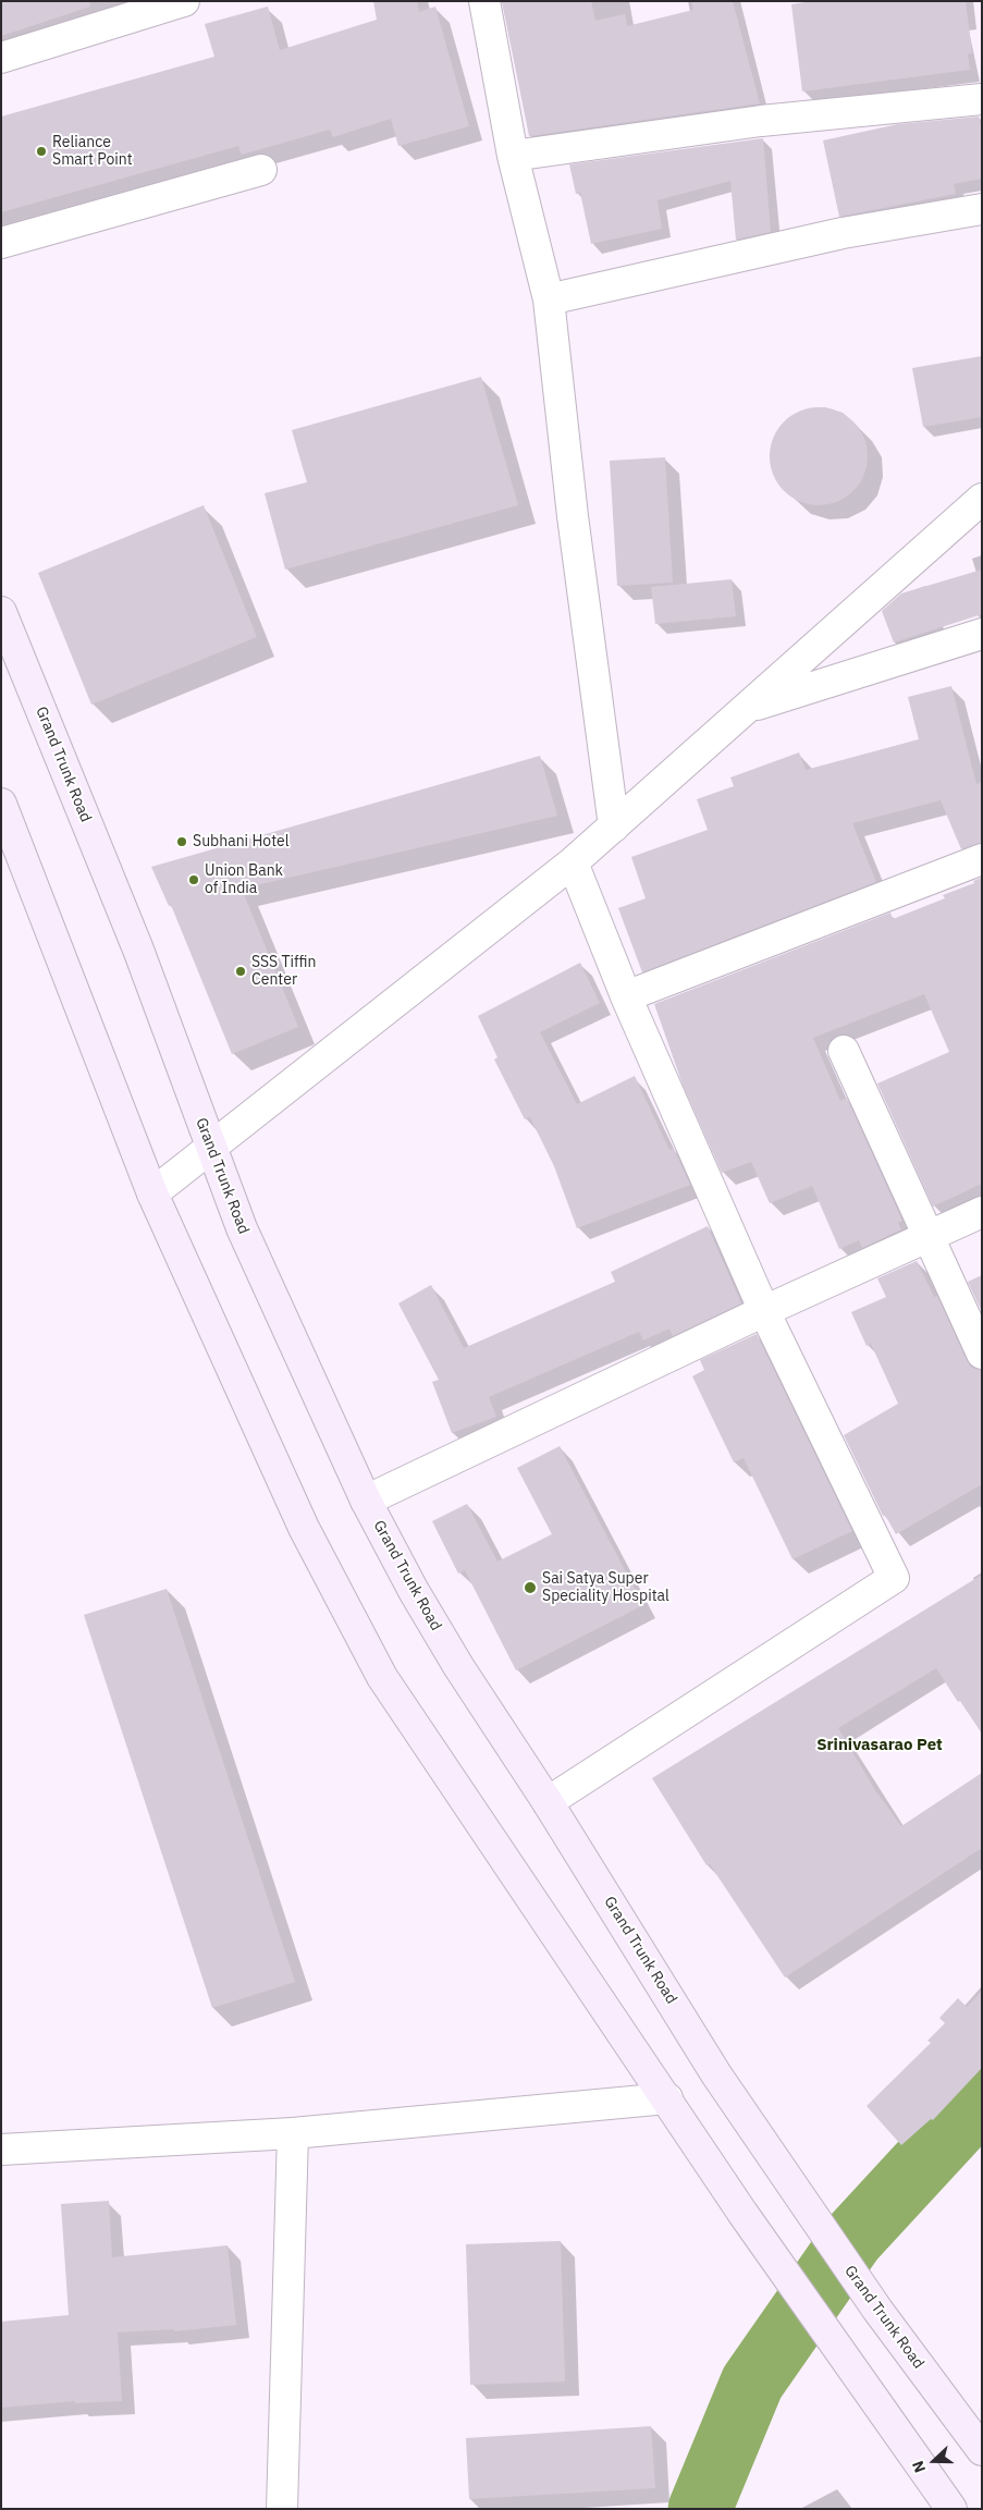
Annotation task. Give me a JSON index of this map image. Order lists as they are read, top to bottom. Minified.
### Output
{"streets":{"main road":["Grand Trunk Road"]},"districts":["Srinivasarao Pet"],"places":["Reliance Smart Point","Subhani Hotel","Union Bank of India","SSS Tiffin Center","Sai Satya Super Speciality Hospital"],"north":"left"}
